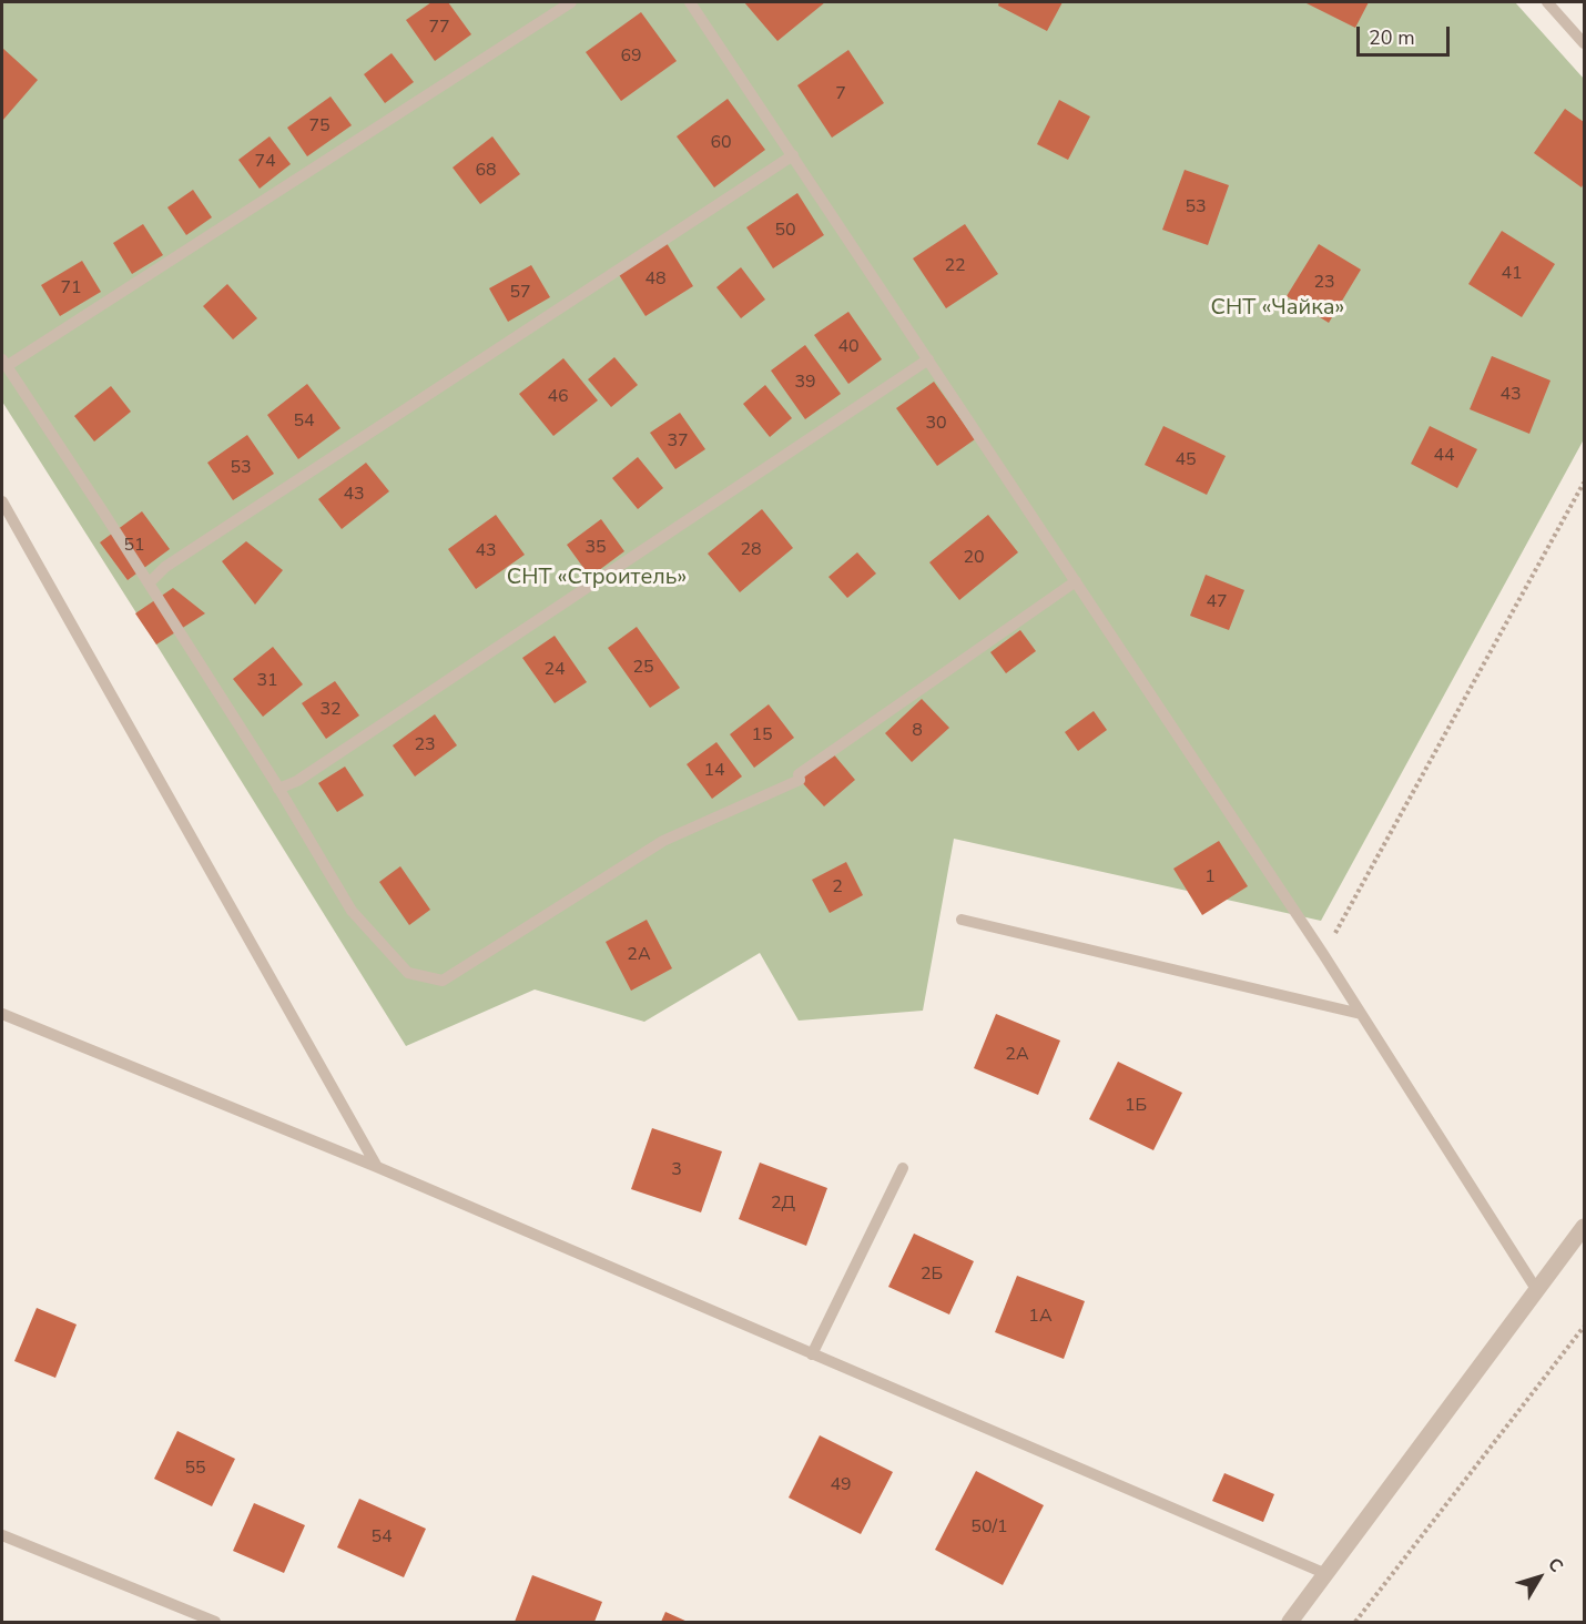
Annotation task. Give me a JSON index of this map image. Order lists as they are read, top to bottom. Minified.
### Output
{"parks":["СНТ «Чайка»","СНТ «Строитель»"],"house_numbers":["77","69","7","75","60","74","68","53","50","22","41","48","23","71","57","40","39","43","46","54","30","37","44","45","53","43","51","35","28","43","20","47","25","24","31","32","8","15","23","14","1","2","2А","2А","1Б","3","2Д","2Б","1А","55","49","50/1","54"],"scale_bar":"20 m","north":"top right"}
